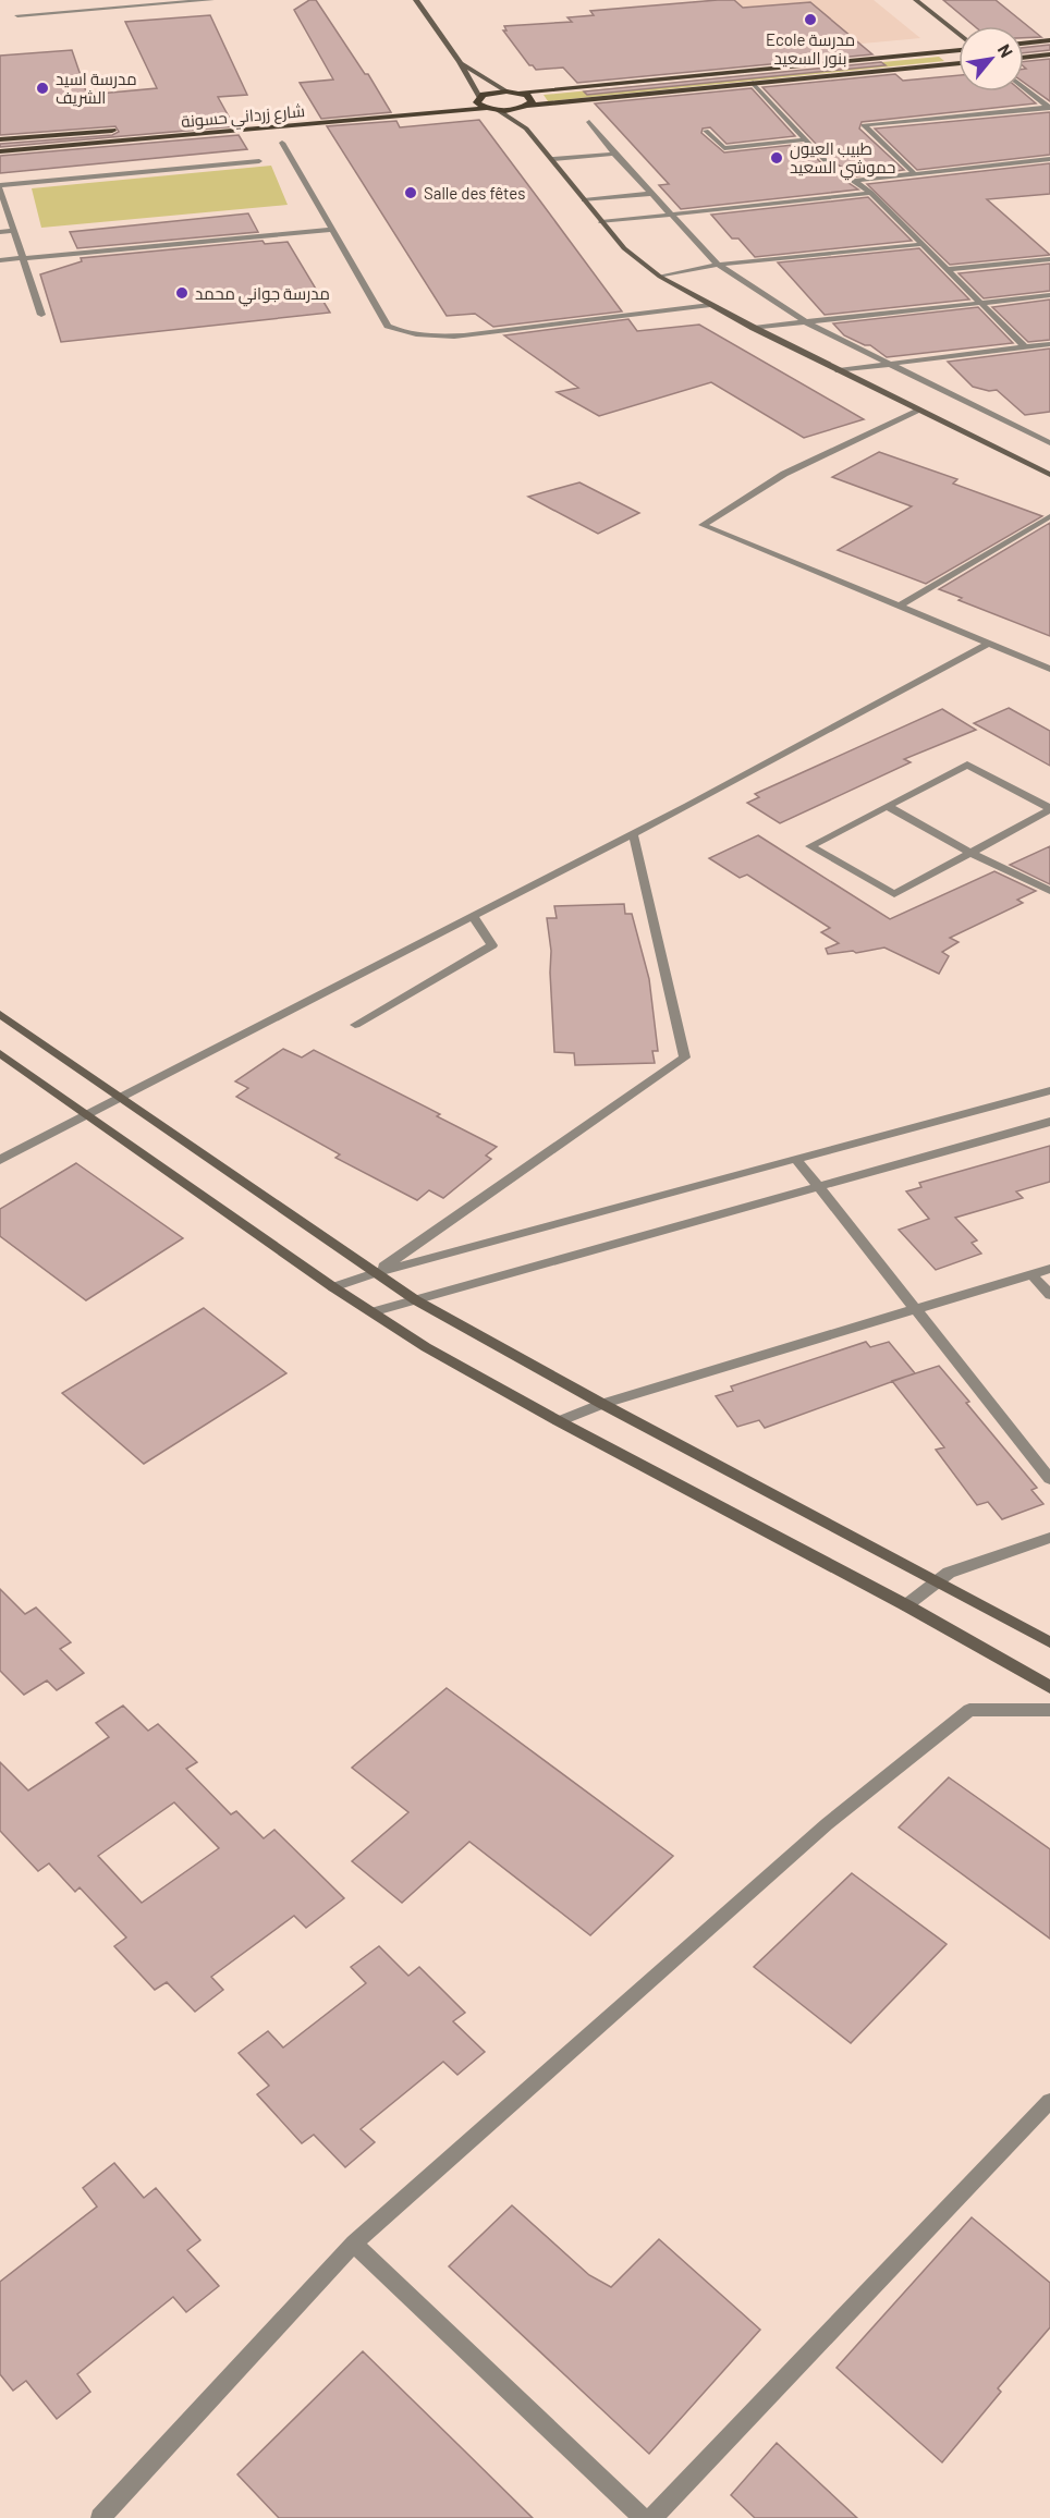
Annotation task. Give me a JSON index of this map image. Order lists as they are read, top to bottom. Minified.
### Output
{"streets":{"main road":["شارع زرداني حسونة"]},"places":["Ecole مدرسة بنور السعيد","مدرسة اسيد الشريف","طبيب العيون حموشي السعيد","Salle des fêtes","مدرسة جواني محمد"],"north":"top right"}
